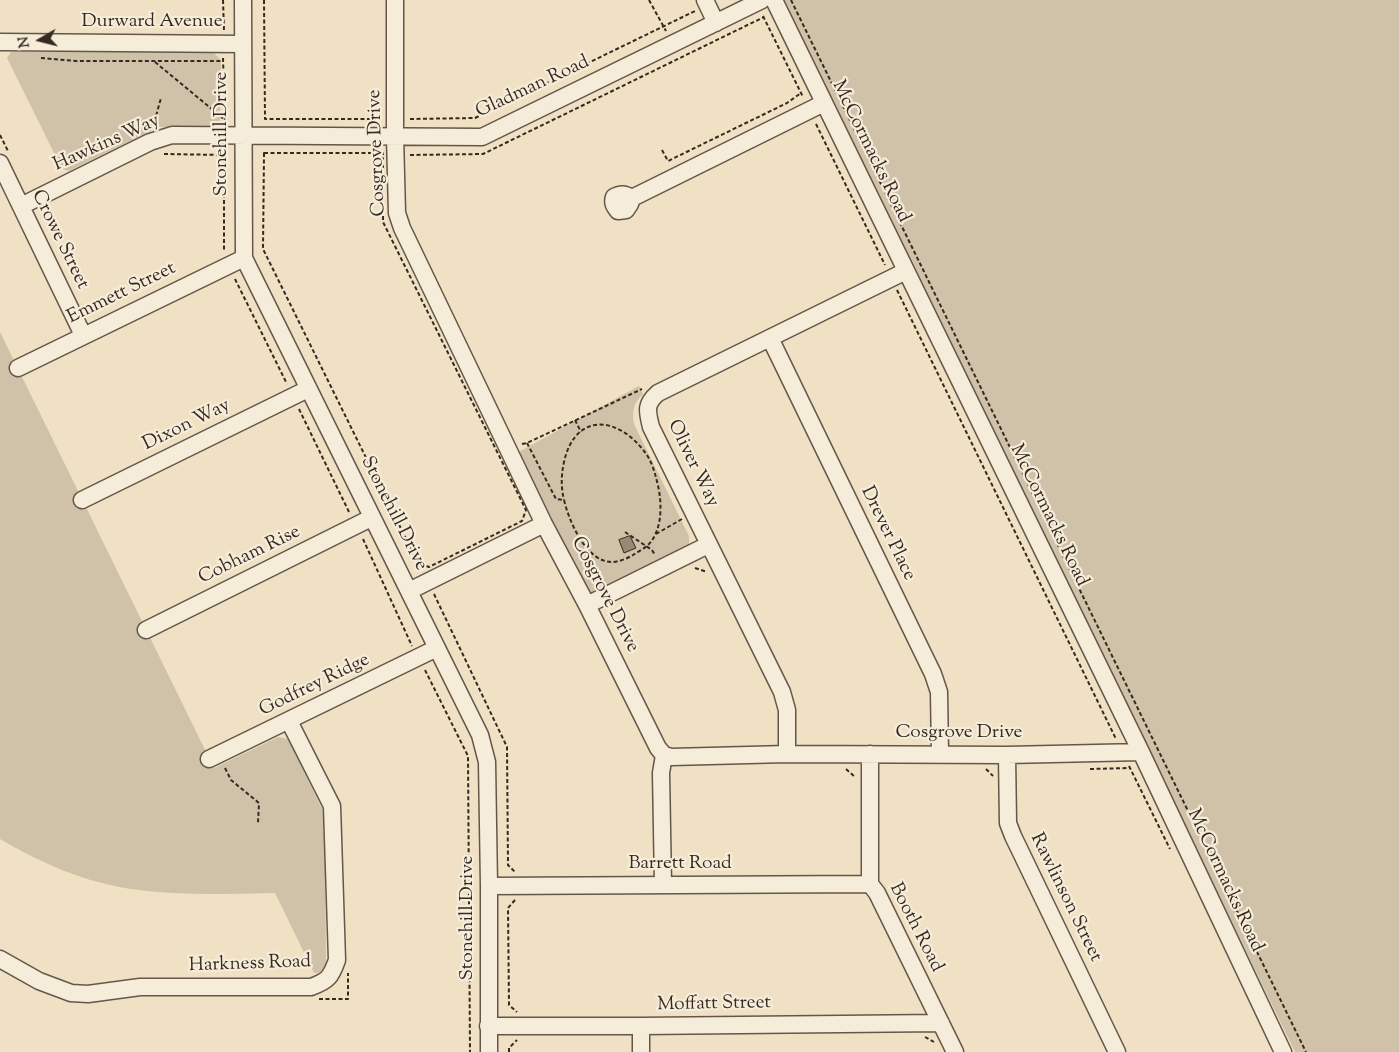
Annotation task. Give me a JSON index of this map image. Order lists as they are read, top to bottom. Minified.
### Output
{"streets":{"street":["Durward Avenue","Gladman Road","Stonehill Drive","Hawkins Way","McCormacks Road","Cosgrove Drive","Crowe Street","Emmett Street","Dixon Way","Oliver Way","Drever Place","Cobham Rise","Godfrey Ridge","Barrett Road","Rawlinson Street","Booth Road","Harkness Road","Moffatt Street"]},"crossings":[["Durward Avenue","Stonehill Drive"],["Gladman Road","Stonehill Drive"],["Gladman Road","Hawkins Way"],["Gladman Road","Cosgrove Drive"],["Stonehill Drive","Hawkins Way"],["Stonehill Drive","Emmett Street"],["Stonehill Drive","Dixon Way"],["Stonehill Drive","Cobham Rise"],["Stonehill Drive","Godfrey Ridge"],["Stonehill Drive","Barrett Road"],["Stonehill Drive","Moffatt Street"],["Hawkins Way","Crowe Street"],["McCormacks Road","Cosgrove Drive"],["McCormacks Road","Oliver Way"],["Cosgrove Drive","Oliver Way"],["Cosgrove Drive","Drever Place"],["Cosgrove Drive","Rawlinson Street"],["Cosgrove Drive","Booth Road"],["Crowe Street","Emmett Street"],["Oliver Way","Drever Place"],["Godfrey Ridge","Harkness Road"],["Barrett Road","Booth Road"],["Booth Road","Moffatt Street"]],"north":"left"}
